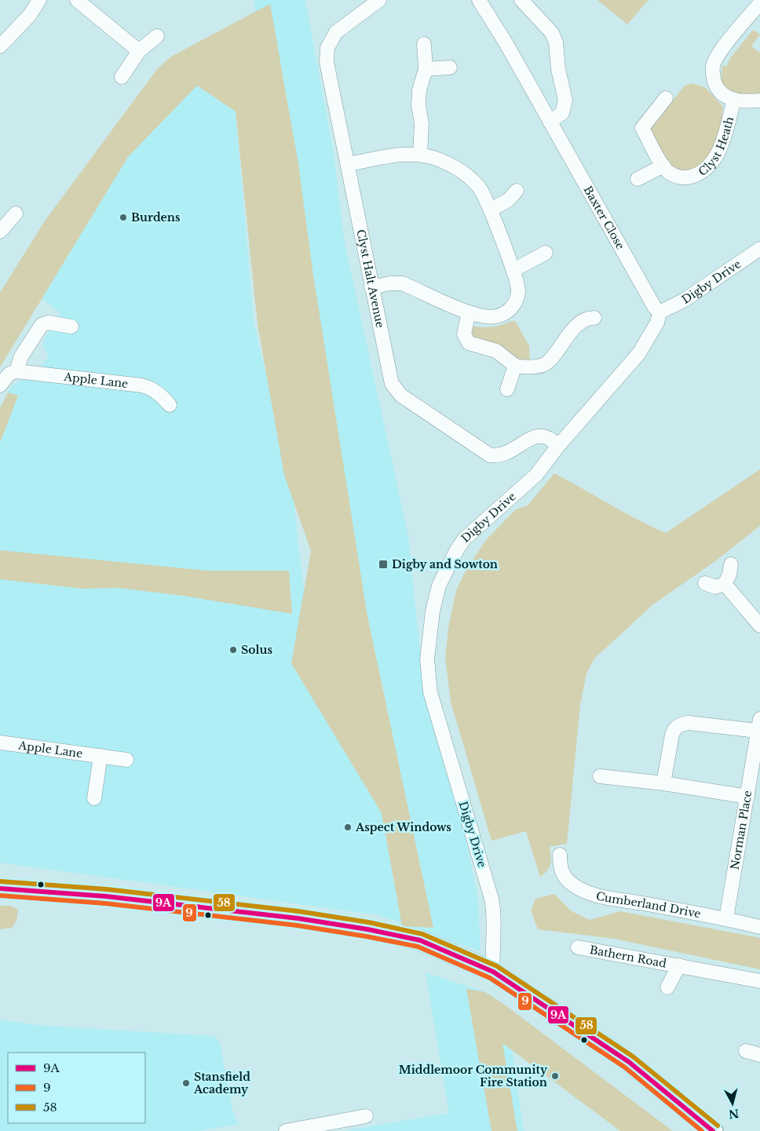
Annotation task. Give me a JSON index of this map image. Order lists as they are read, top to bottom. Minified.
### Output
{"streets":{"street":["Clyst Heath","Baxter Close","Clyst Halt Avenue","Digby Drive","Apple Lane","Norman Place","Cumberland Drive","Bathern Road"]},"crossings":[["Baxter Close","Digby Drive"],["Clyst Halt Avenue","Digby Drive"],["Norman Place","Cumberland Drive"]],"places":{"other":["Burdens","Solus","Aspect Windows","Middlemoor Community Fire Station","Stansfield Academy"],"transit":["Digby and Sowton"]},"lines":["transit line 58","transit line 9A","transit line 9"],"legend":["9A","9","58"],"north":"bottom"}
